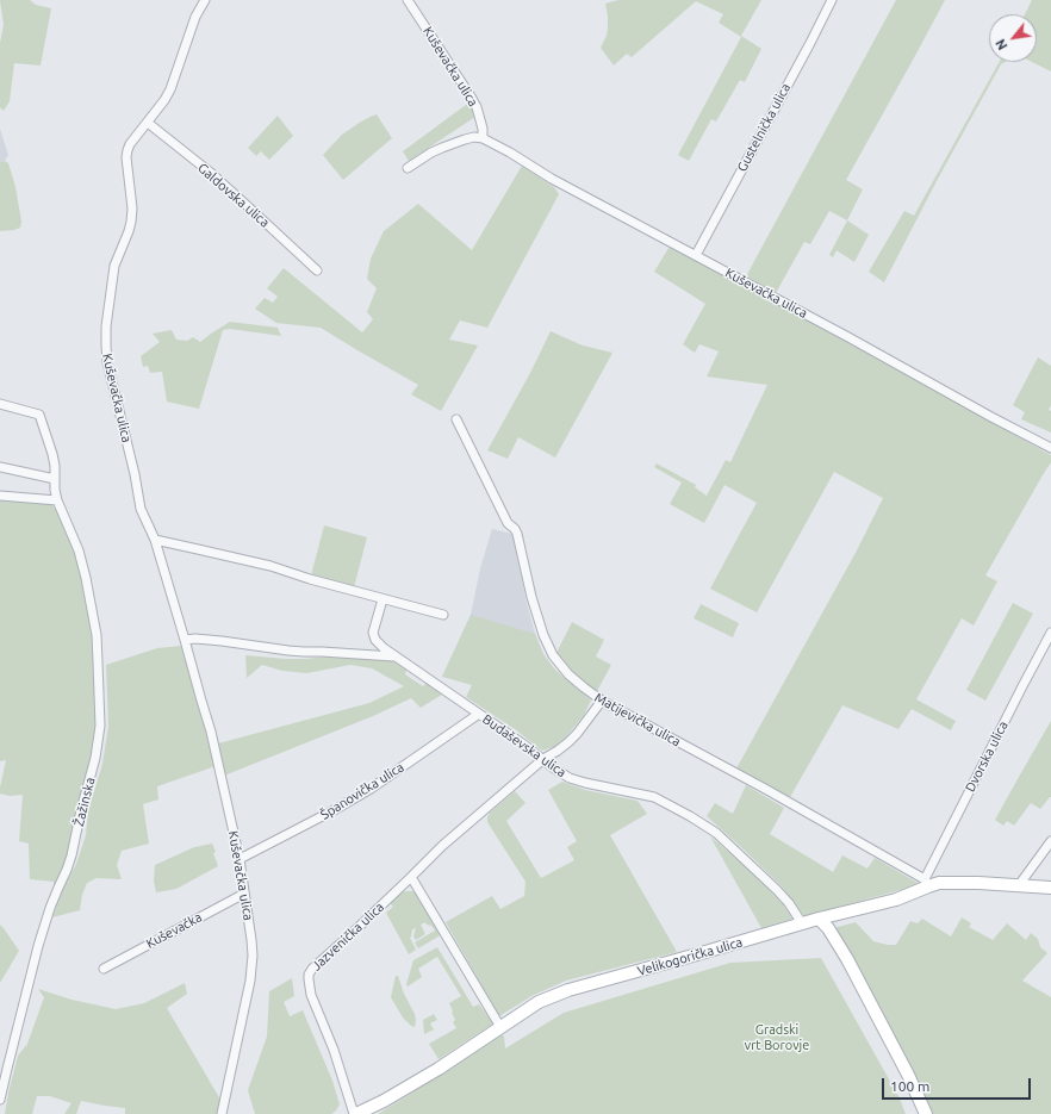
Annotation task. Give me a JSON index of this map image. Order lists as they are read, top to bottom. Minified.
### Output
{"streets":{"street":["Kuševačka ulica","Gustelnička ulica","Galdovska ulica","Matijevička ulica","Budaševska ulica","Dvorska ulica","Španovička ulica","Žažinska","Kuševačka","Jazvenička ulica","Velikogorička ulica"]},"crossings":[["Kuševačka ulica","Gustelnička ulica"],["Kuševačka ulica","Galdovska ulica"],["Kuševačka ulica","Španovička ulica"],["Kuševačka ulica","Kuševačka"],["Matijevička ulica","Dvorska ulica"],["Matijevička ulica","Jazvenička ulica"],["Matijevička ulica","Velikogorička ulica"],["Budaševska ulica","Španovička ulica"],["Budaševska ulica","Jazvenička ulica"],["Budaševska ulica","Velikogorička ulica"],["Dvorska ulica","Velikogorička ulica"],["Jazvenička ulica","Velikogorička ulica"]],"parks":["Gradski vrt Borovje"],"scale_bar":"100 m","north":"bottom left"}
